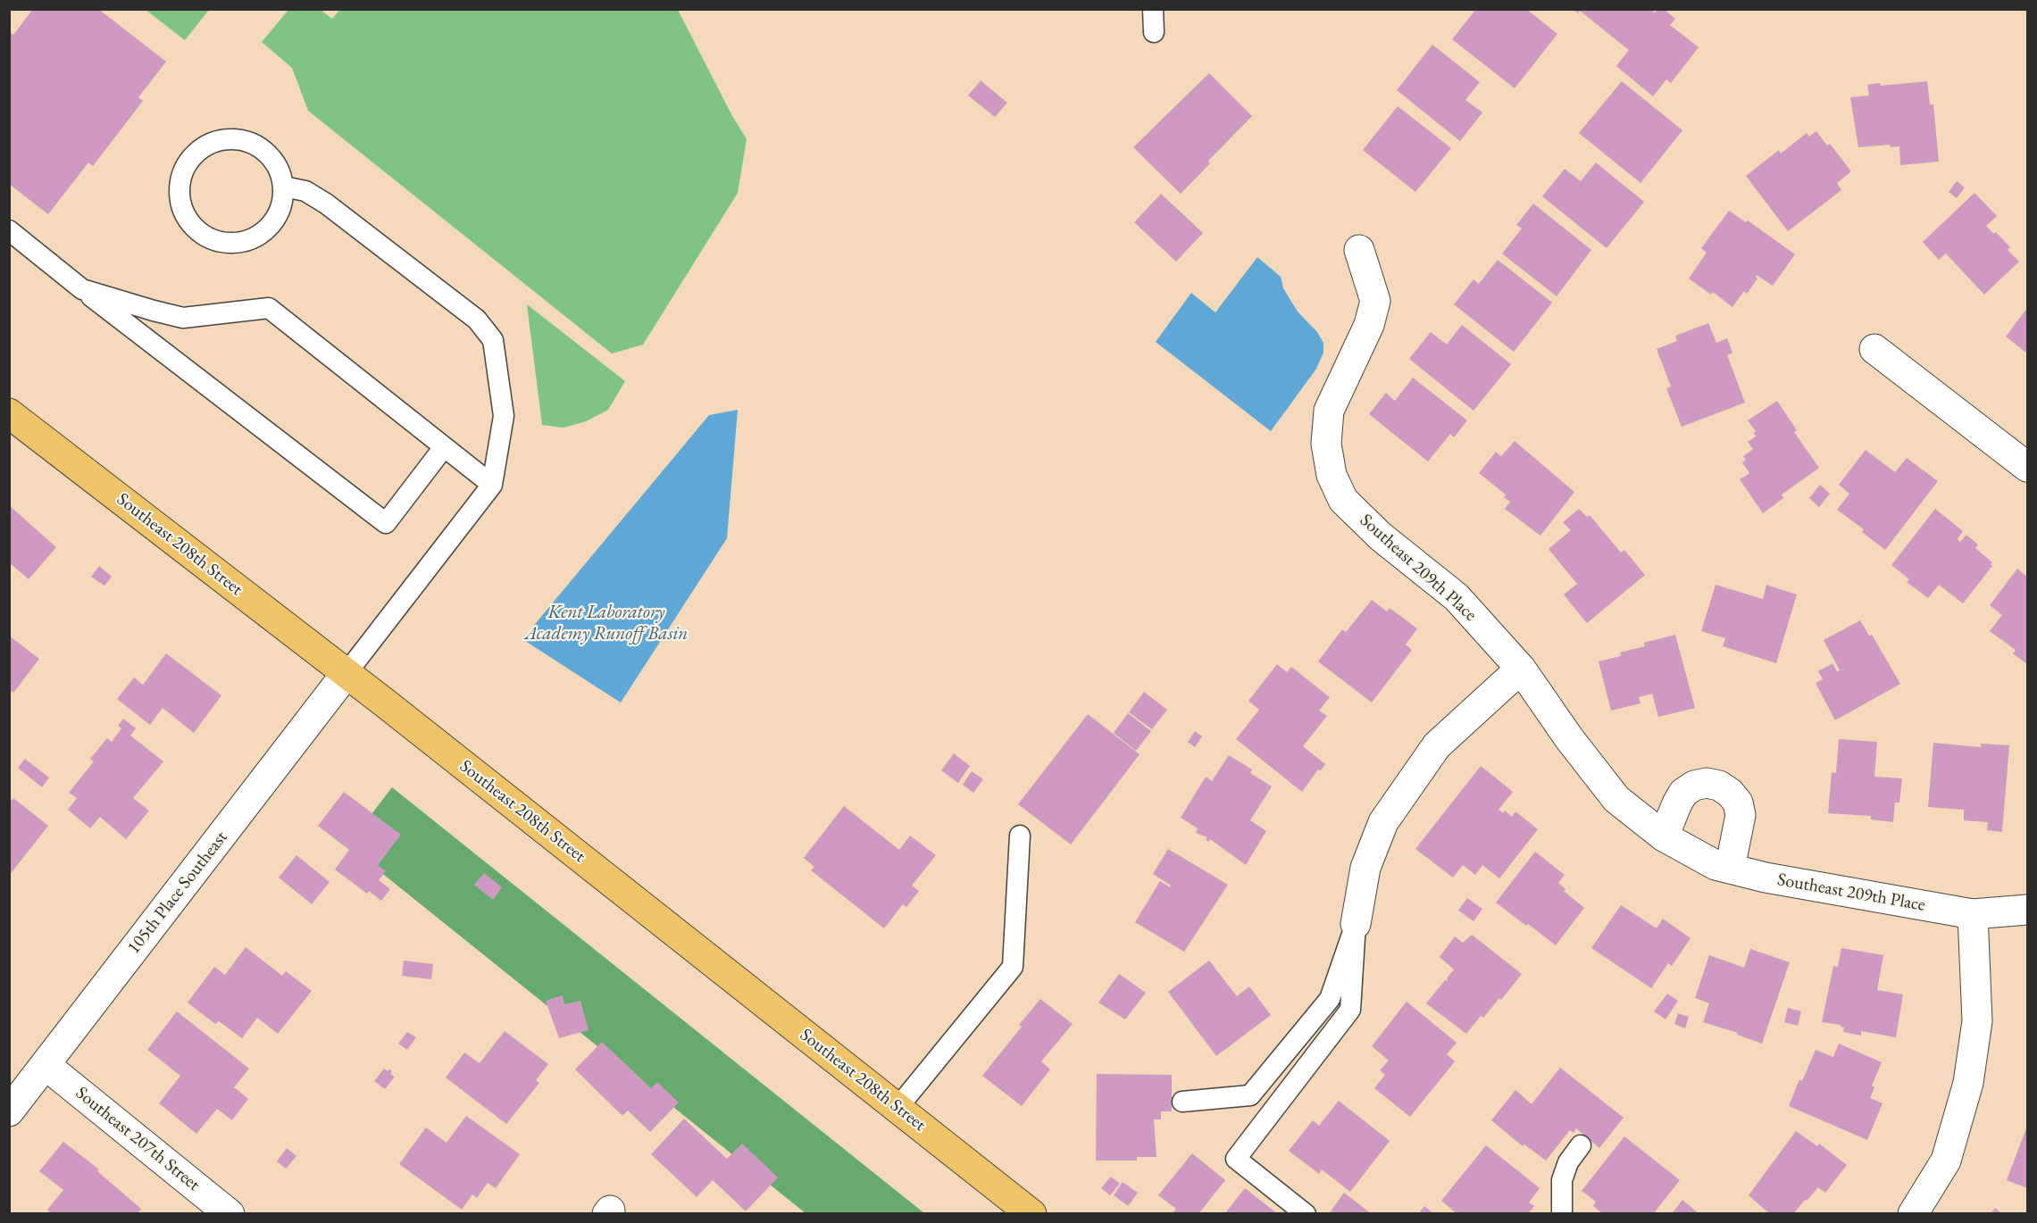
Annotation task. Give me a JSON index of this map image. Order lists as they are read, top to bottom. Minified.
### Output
{"streets":{"main road":["Southeast 208th Street"],"street":["Southeast 209th Place","105th Place Southeast","Southeast 207th Street"]},"crossings":[["Southeast 208th Street","105th Place Southeast"],["105th Place Southeast","Southeast 207th Street"]],"water":["Kent Laboratory Academy Runoff Basin"]}
